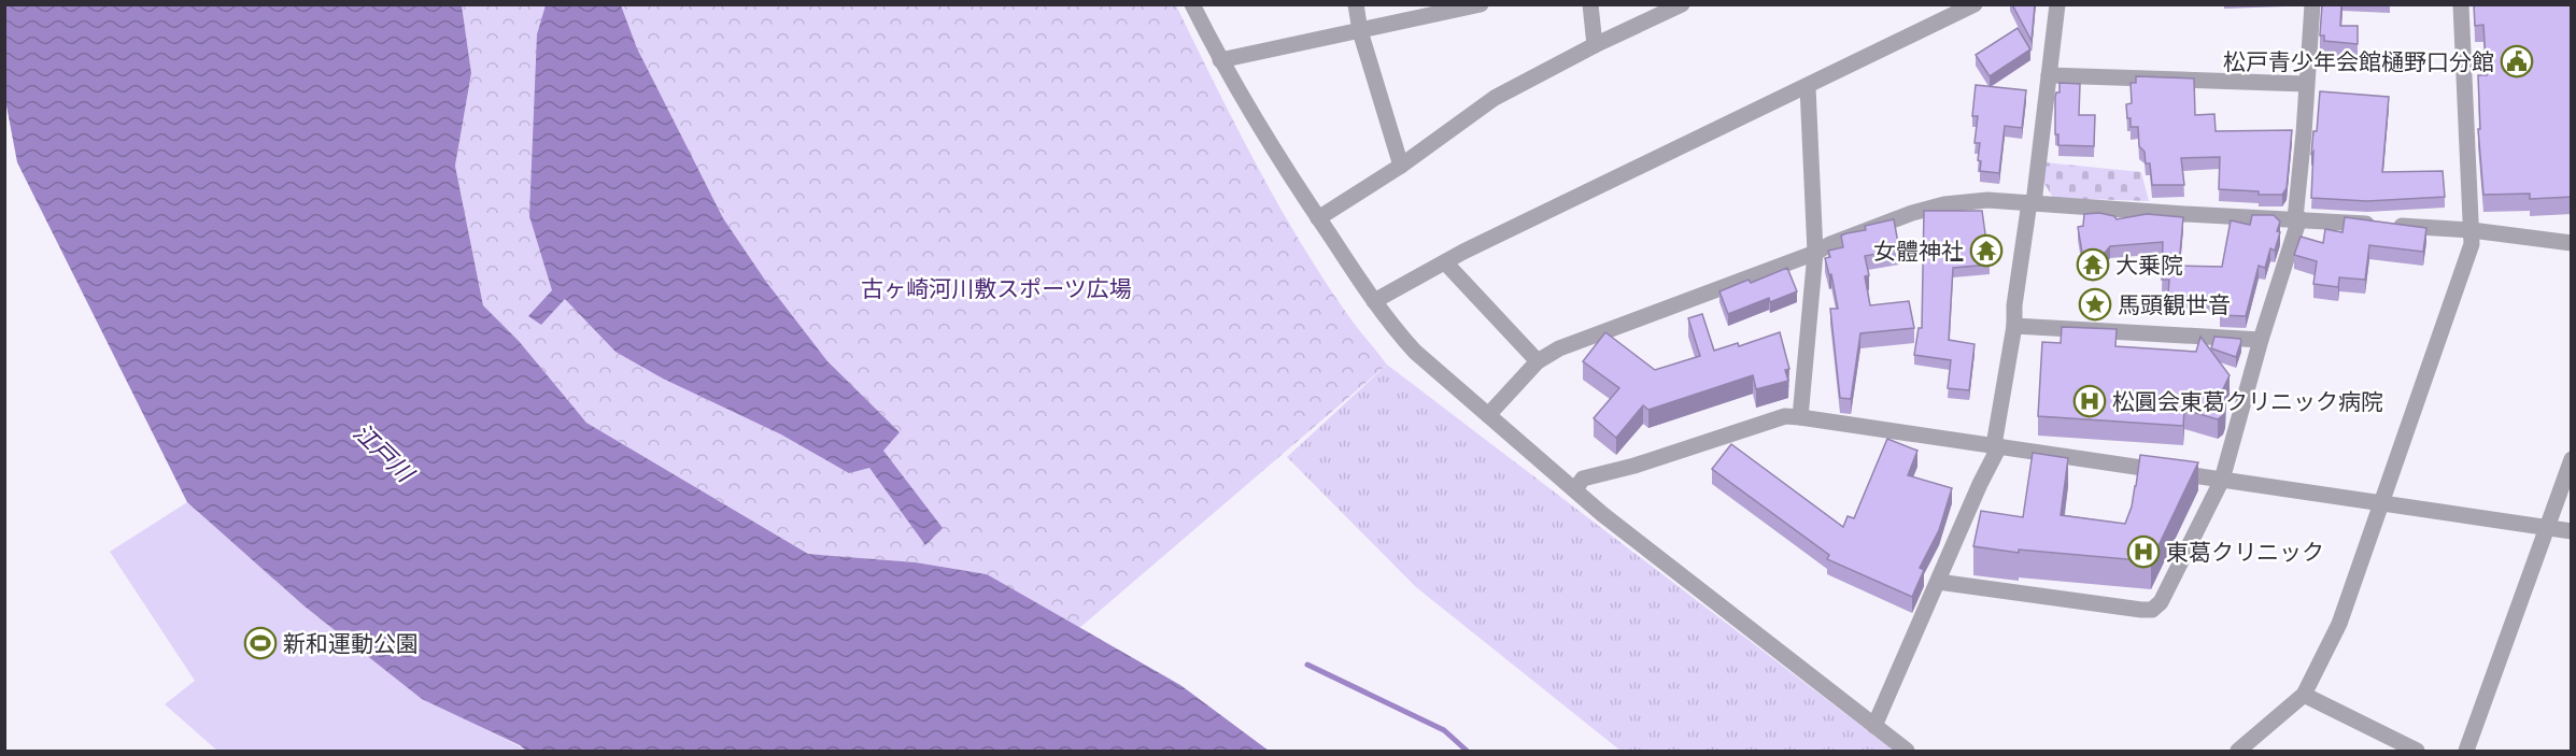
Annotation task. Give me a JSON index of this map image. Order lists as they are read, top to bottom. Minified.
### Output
{"water":["江戸川"],"parks":["古ヶ崎河川敷スポーツ広場"],"places":{"public building":["松戸青少年会館樋野口分館"],"temple":["女體神社","大乗院"],"place":["馬頭観世音"],"hospital":["松圓会東葛クリニック病院","東葛クリニック"],"sports":["新和運動公園"]}}
